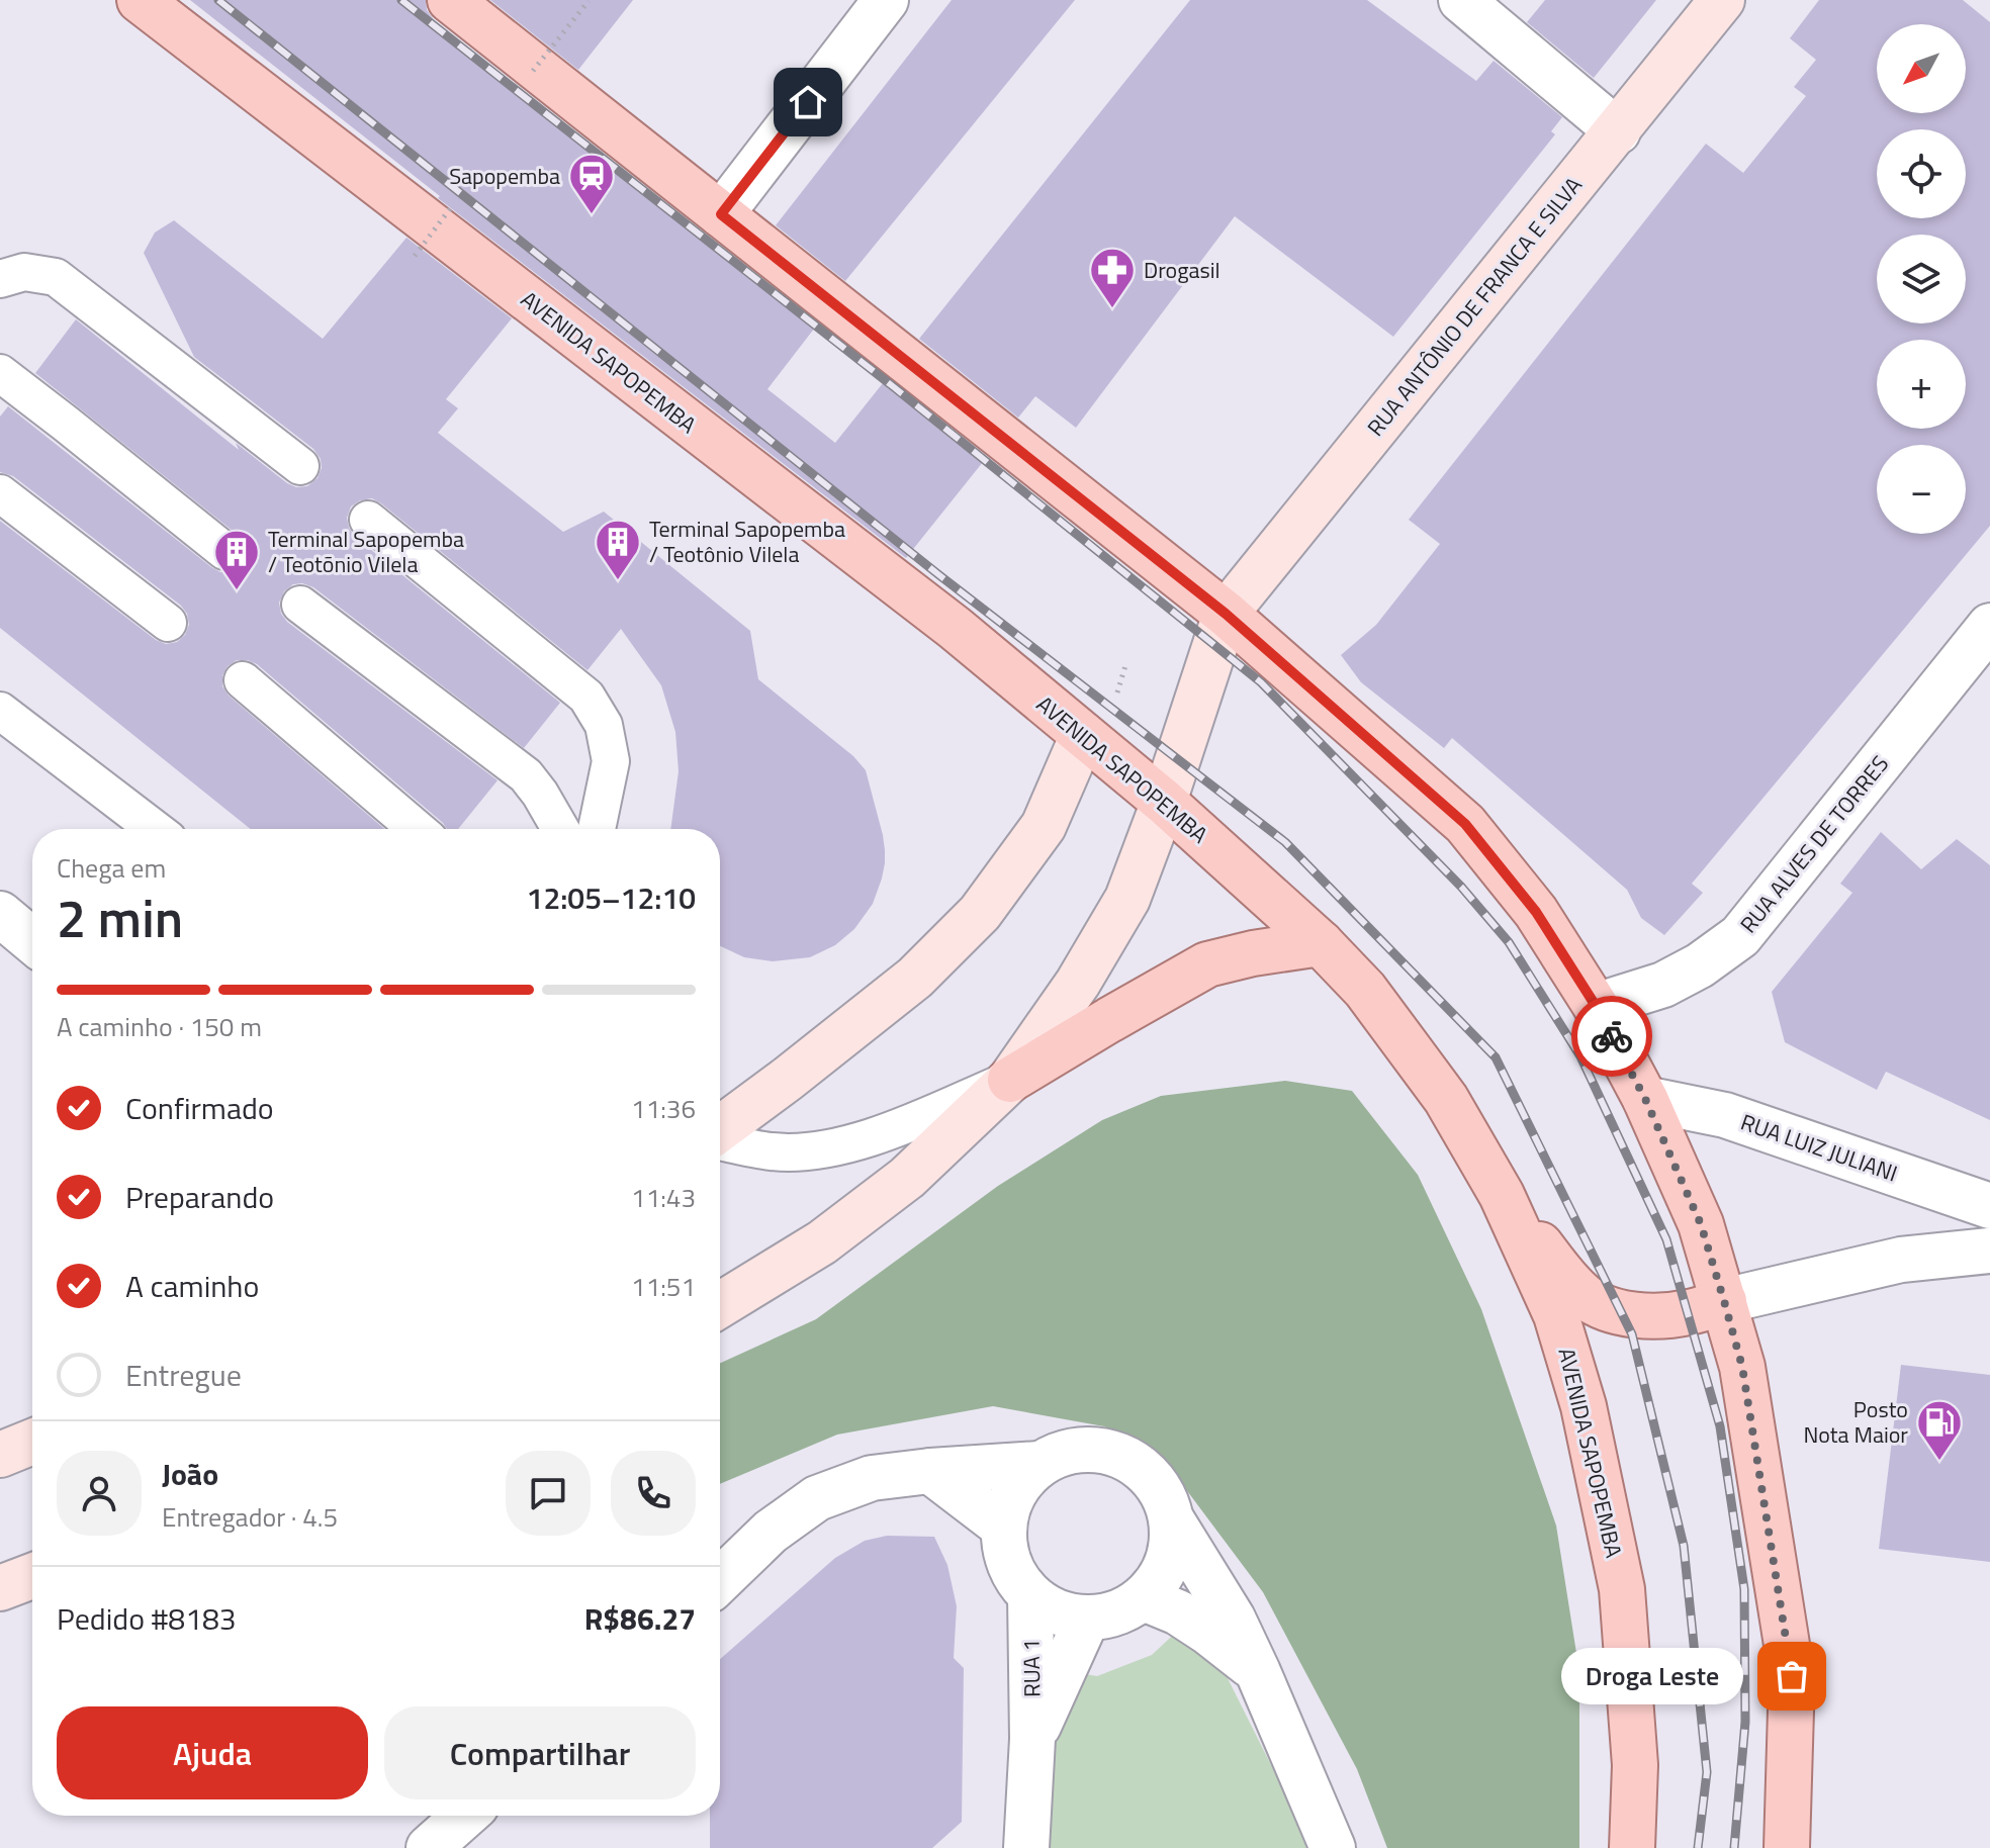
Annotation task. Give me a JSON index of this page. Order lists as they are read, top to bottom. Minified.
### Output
{"streets":{"main road":["RUA ANTÔNIO DE FRANCA E SILVA","AVENIDA SAPOPEMBA"],"street":["RUA ALVES DE TORRES","RUA LUIZ JULIANI","RUA 1"]},"places":{"station":["Sapopemba"],"pharmacy":["Drogasil"],"building":["Terminal Sapopemba / Teotônio Vilela","Terminal Sapopemba / Teotõnio Vilela"],"fuel station":["Posto Nota Maior"],"other":["Droga Leste"]},"north":"bottom left","page":{"map_buttons":["+","−"],"heading":["2 min","Chega em","12:05–12:10"],"panel":["João","Entregador · 4.5","Pedido #8183","R$86.27"],"bar":"A caminho · 150 m","list":[["Confirmado","11:36"],["Preparando","11:43"],["A caminho","11:51"],"Entregue"],"bubble":"Droga Leste","buttons":["Ajuda","Compartilhar"]}}
